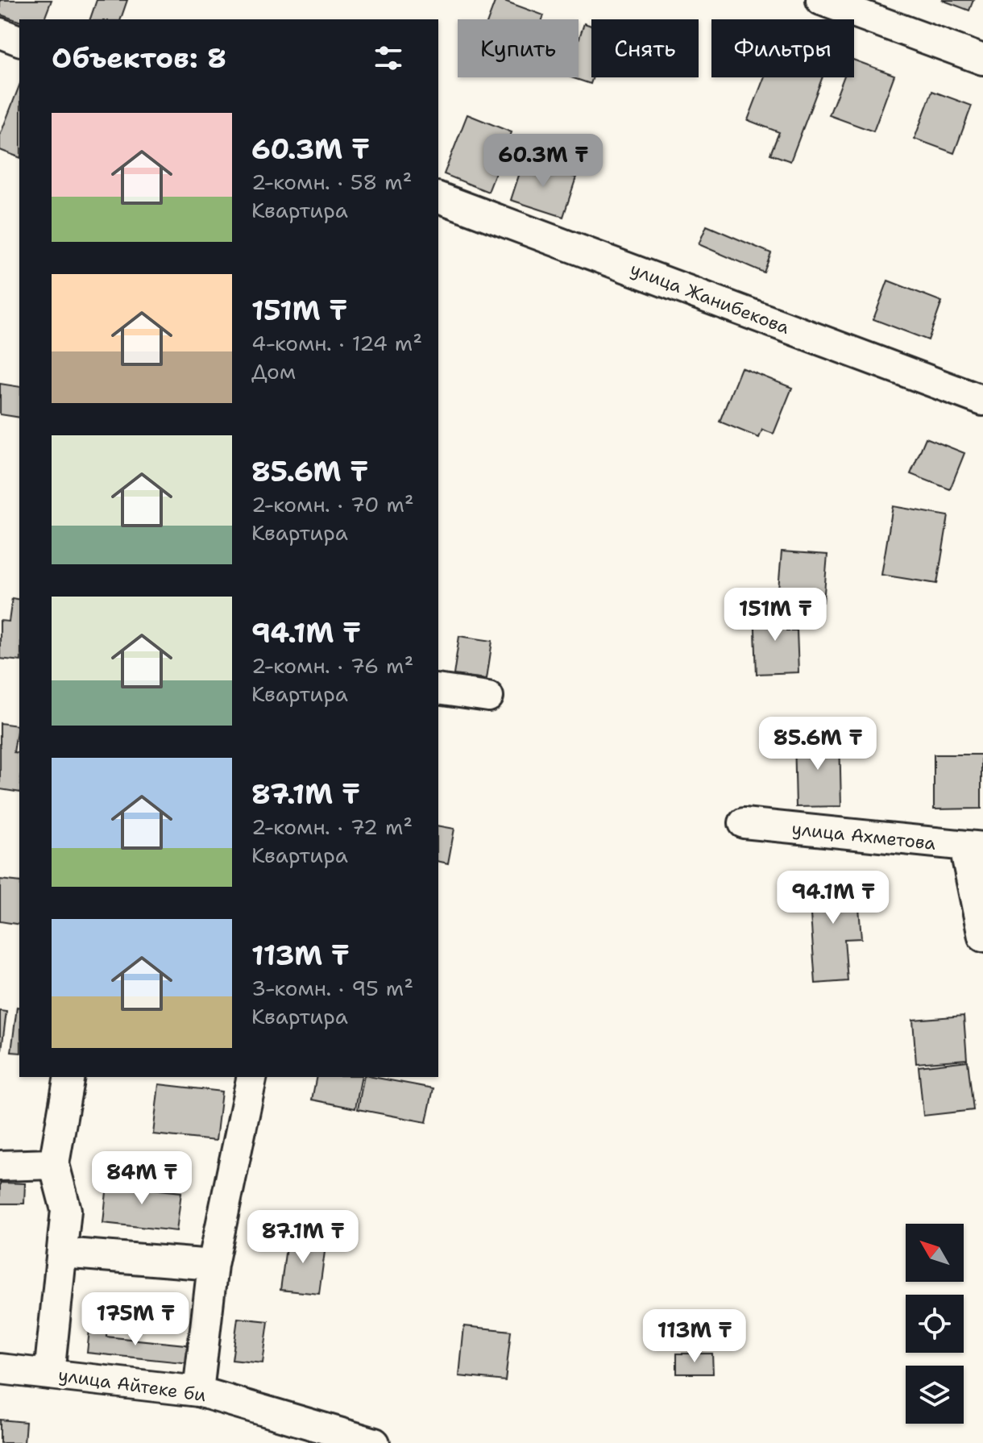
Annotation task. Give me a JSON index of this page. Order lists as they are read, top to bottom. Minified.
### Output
{"streets":{"street":["улица Жанибекова","улица Ахметова","улица Айтеке би"]},"north":"top left","page":{"chip":["Купить","Снять","Фильтры"],"heading":"Объектов: 8","list":[{"name":"60.3M ₸","note":"2-комн. · 58 m² · Квартира"},{"name":"151M ₸","note":"4-комн. · 124 m² · Дом"},{"name":"85.6M ₸","note":"2-комн. · 70 m² · Квартира"},{"name":"94.1M ₸","note":"2-комн. · 76 m² · Квартира"},{"name":"87.1M ₸","note":"2-комн. · 72 m² · Квартира"},{"name":"113M ₸","note":"3-комн. · 95 m² · Квартира"}],"price":["60.3M ₸","151M ₸","85.6M ₸","94.1M ₸","84M ₸","87.1M ₸","175M ₸","113M ₸"]}}
